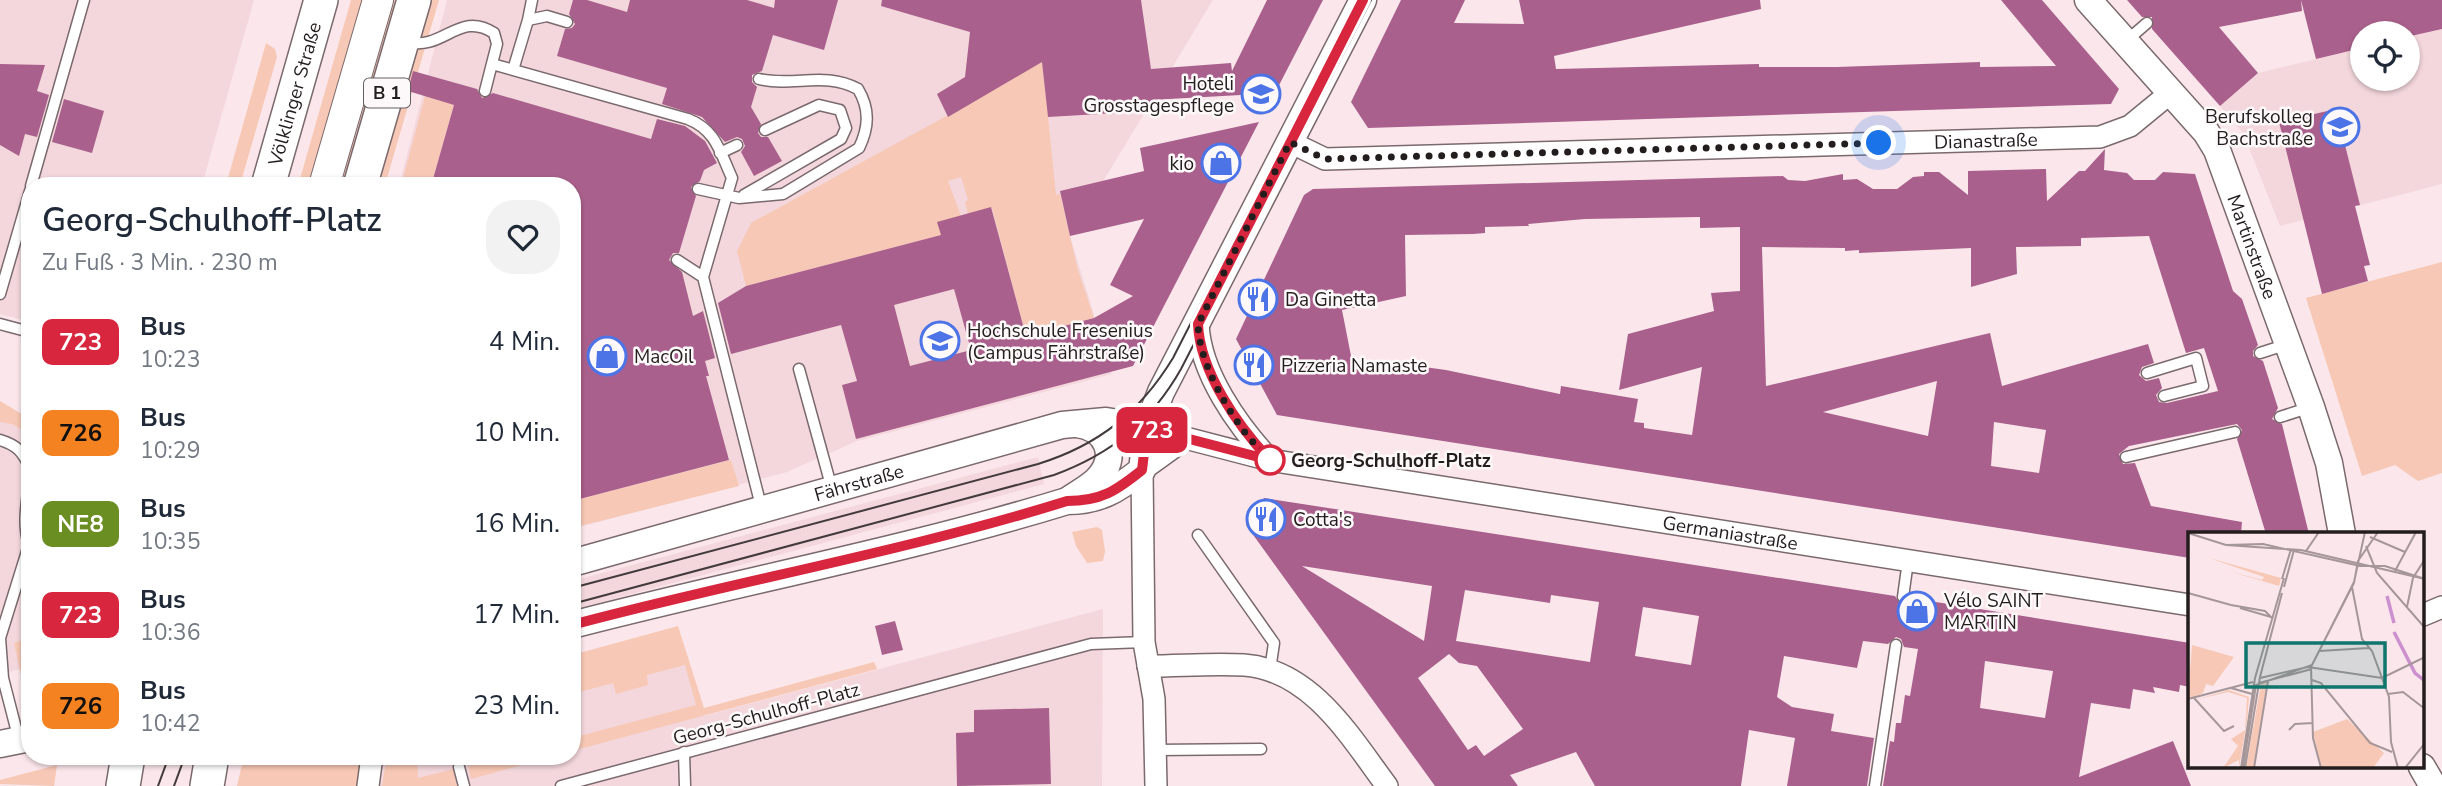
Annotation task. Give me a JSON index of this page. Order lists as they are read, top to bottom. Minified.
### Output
{"streets":{"main road":["Völklinger Straße","B 1"],"street":["Dianastraße","Martinstraße","Fährstraße","Germaniastraße"],"lane":["Georg-Schulhoff-Platz"]},"crossings":[["Dianastraße","Martinstraße"],["Fährstraße","Germaniastraße"]],"places":{"school or university":["Hoteli Grosstagespflege","Berufskolleg Bachstraße","Hochschule Fresenius (Campus Fährstraße)"],"shop":["kio","MacOil","Vélo SAINT MARTIN"],"restaurant":["Da Ginetta","Pizzeria Namaste","Cotta's"],"other":["Georg-Schulhoff-Platz"]},"lines":["bus line 723"],"page":{"on_map":"723","heading":["Georg-Schulhoff-Platz","Zu Fuß · 3 Min. · 230 m"],"list":[{"mark":"723","name":"Bus","note":"10:23","value":"4 Min."},{"mark":"726","name":"Bus","note":"10:29","value":"10 Min."},{"mark":"NE8","name":"Bus","note":"10:35","value":"16 Min."},{"mark":"723","name":"Bus","note":"10:36","value":"17 Min."},{"mark":"726","name":"Bus","note":"10:42","value":"23 Min."}]}}
